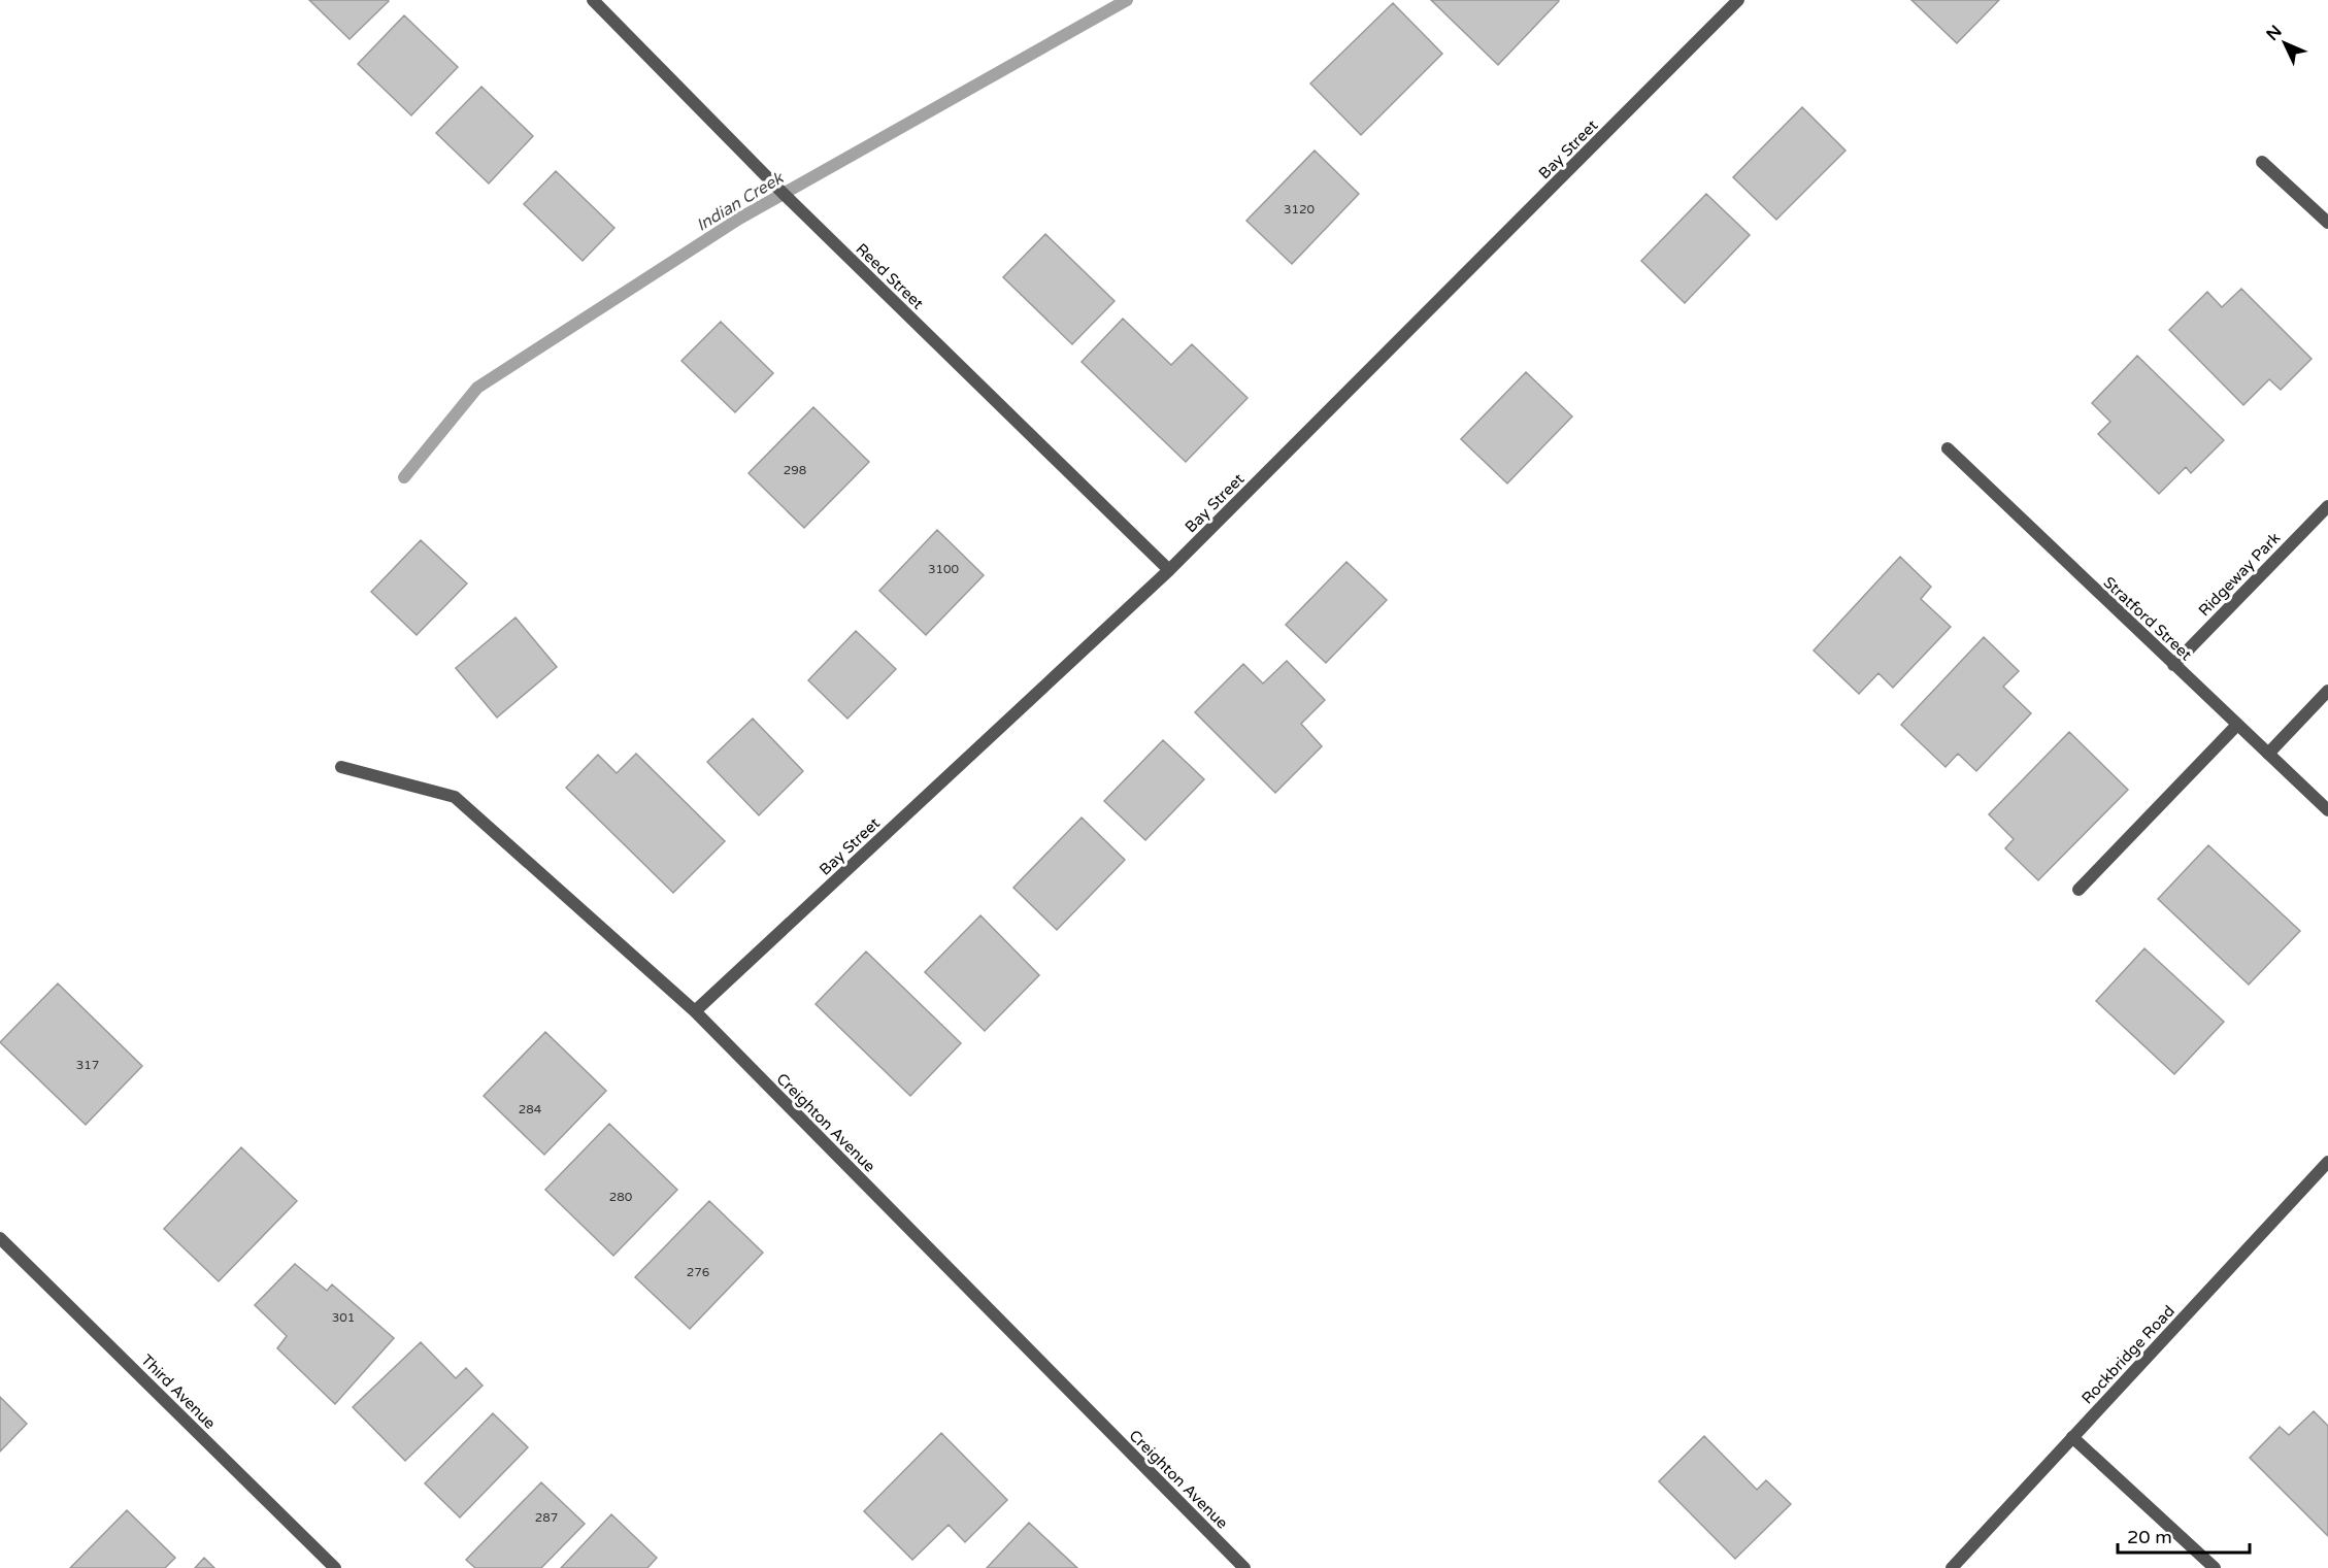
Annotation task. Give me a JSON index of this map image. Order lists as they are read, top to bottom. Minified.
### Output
{"streets":{"street":["Bay Street","Reed Street","Ridgeway Park","Stratford Street","Creighton Avenue","Rockbridge Road","Third Avenue"]},"crossings":[["Bay Street","Reed Street"],["Bay Street","Creighton Avenue"],["Ridgeway Park","Stratford Street"]],"water":["Indian Creek"],"house_numbers":["3120","298","3100","317","284","280","276","301","287"],"scale_bar":"20 m","north":"top left"}
